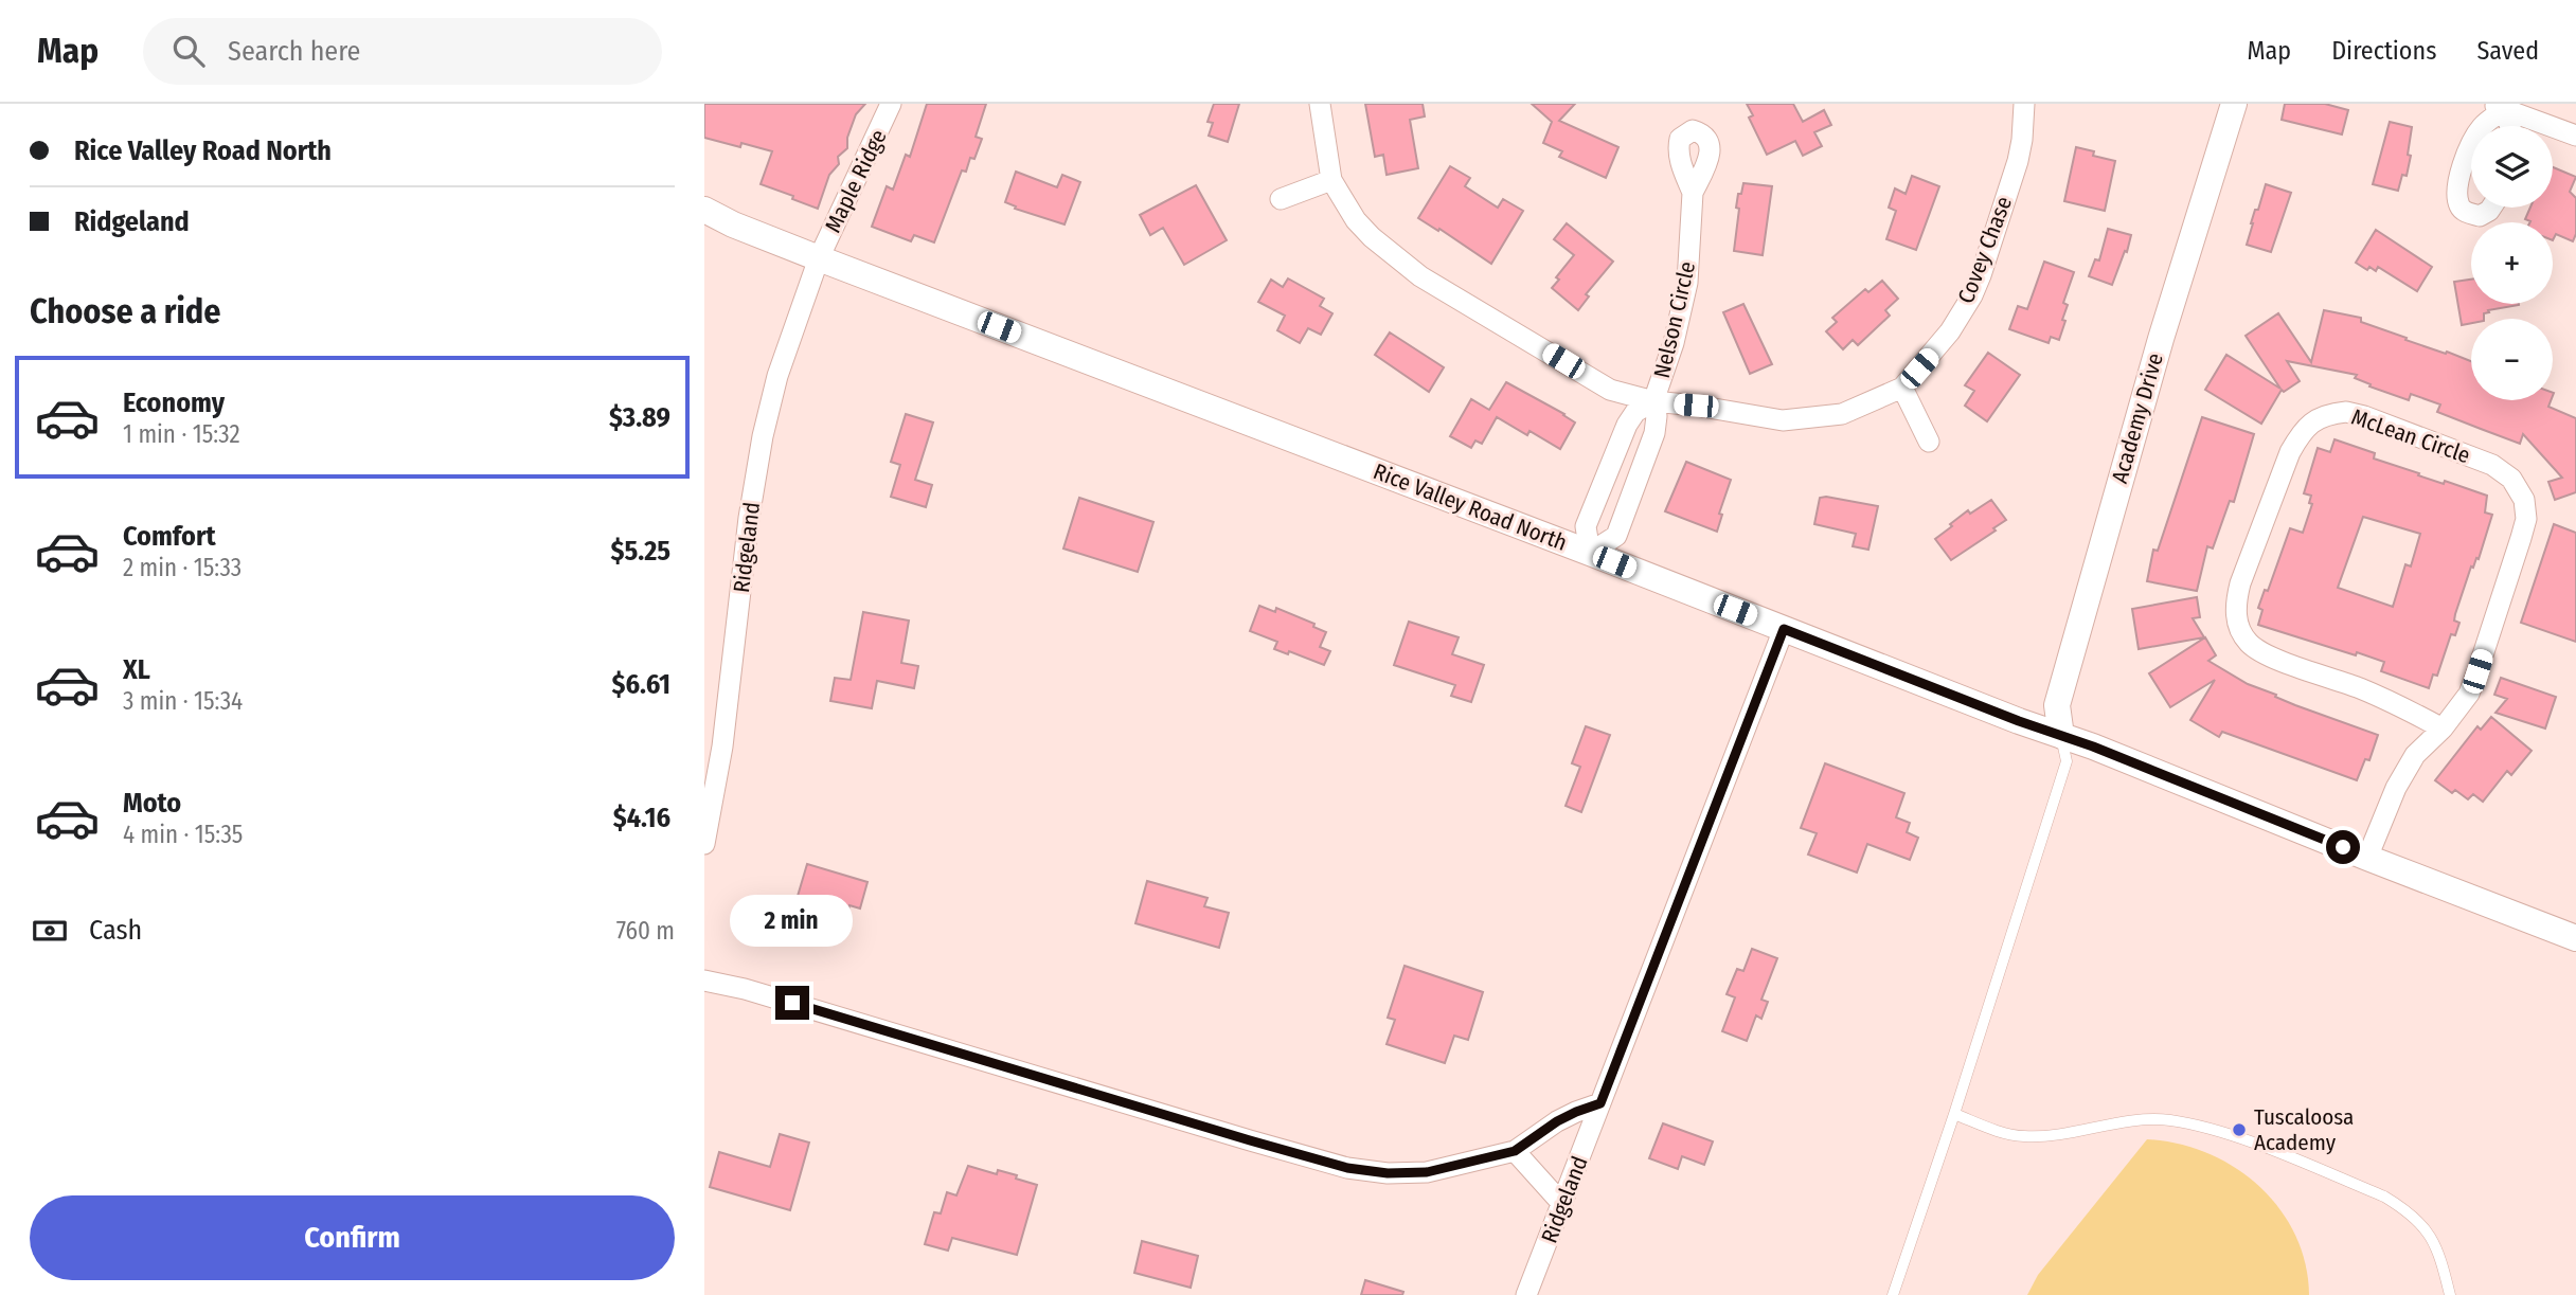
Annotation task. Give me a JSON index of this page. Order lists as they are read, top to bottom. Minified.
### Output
{"streets":{"street":["Maple Ridge","Covey Chase","Nelson Circle","Academy Drive","McLean Circle","Rice Valley Road North","Ridgeland"]},"crossings":[["Maple Ridge","Rice Valley Road North"],["Maple Ridge","Ridgeland"],["Covey Chase","Nelson Circle"],["Academy Drive","Rice Valley Road North"],["McLean Circle","Rice Valley Road North"],["Rice Valley Road North","Ridgeland"]],"places":["Tuscaloosa Academy"],"page":{"header":"Map","search":"Search here","nav":["Map","Directions","Saved"],"banner":["Rice Valley Road North","Ridgeland"],"map_buttons":["+","−"],"heading":"Choose a ride","list":[{"name":"Economy","note":"1 min · 15:32","value":"$3.89"},{"name":"Comfort","note":"2 min · 15:33","value":"$5.25"},{"name":"XL","note":"3 min · 15:34","value":"$6.61"},{"name":"Moto","note":"4 min · 15:35","value":"$4.16"}],"pay":["Cash","760 m"],"bubble":"2 min","buttons":"Confirm"}}
